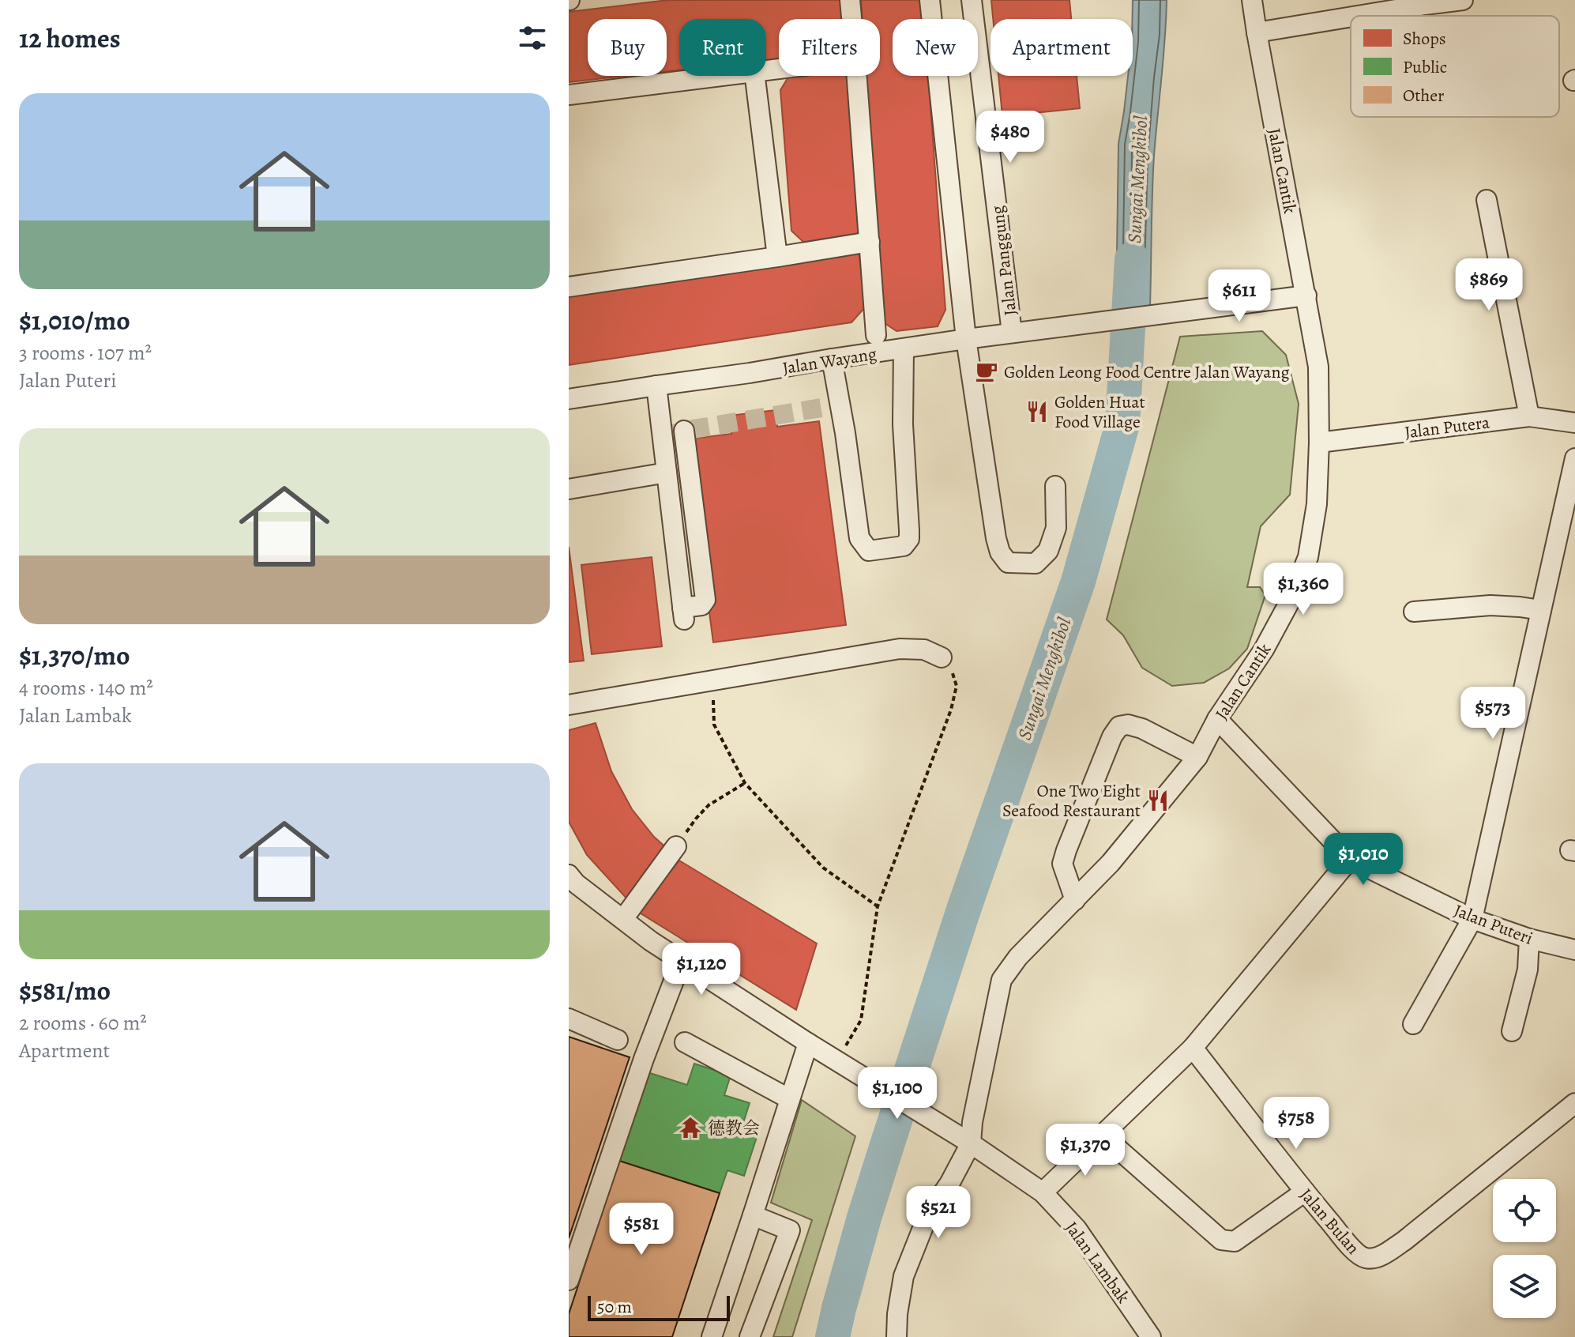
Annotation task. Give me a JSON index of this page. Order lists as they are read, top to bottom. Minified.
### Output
{"streets":{"street":["Jalan Cantik","Jalan Panggung","Jalan Wayang","Jalan Putera","Jalan Puteri","Jalan Bulan","Jalan Lambak"]},"crossings":[["Jalan Cantik","Jalan Wayang"],["Jalan Cantik","Jalan Putera"],["Jalan Cantik","Jalan Puteri"],["Jalan Cantik","Jalan Lambak"],["Jalan Panggung","Jalan Wayang"]],"water":["Sungai Mengkibol"],"places":{"cafe":["Golden Leong Food Centre Jalan Wayang"],"restaurant":["Golden Huat Food Village","One Two Eight Seafood Restaurant"],"temple":["德教会"]},"legend":["Shops","Public","Other"],"scale_bar":"50 m","page":{"heading":"12 homes","chip":["Buy","Rent","Filters","New","Apartment"],"list":[{"name":"$1,010/mo","note":"3 rooms · 107 m² · Jalan Puteri"},{"name":"$1,370/mo","note":"4 rooms · 140 m² · Jalan Lambak"},{"name":"$581/mo","note":"2 rooms · 60 m² · Apartment"}],"price":["$480","$869","$611","$1,360","$573","$1,010","$1,120","$1,100","$758","$1,370","$521","$581"],"scale":"50 m"}}
